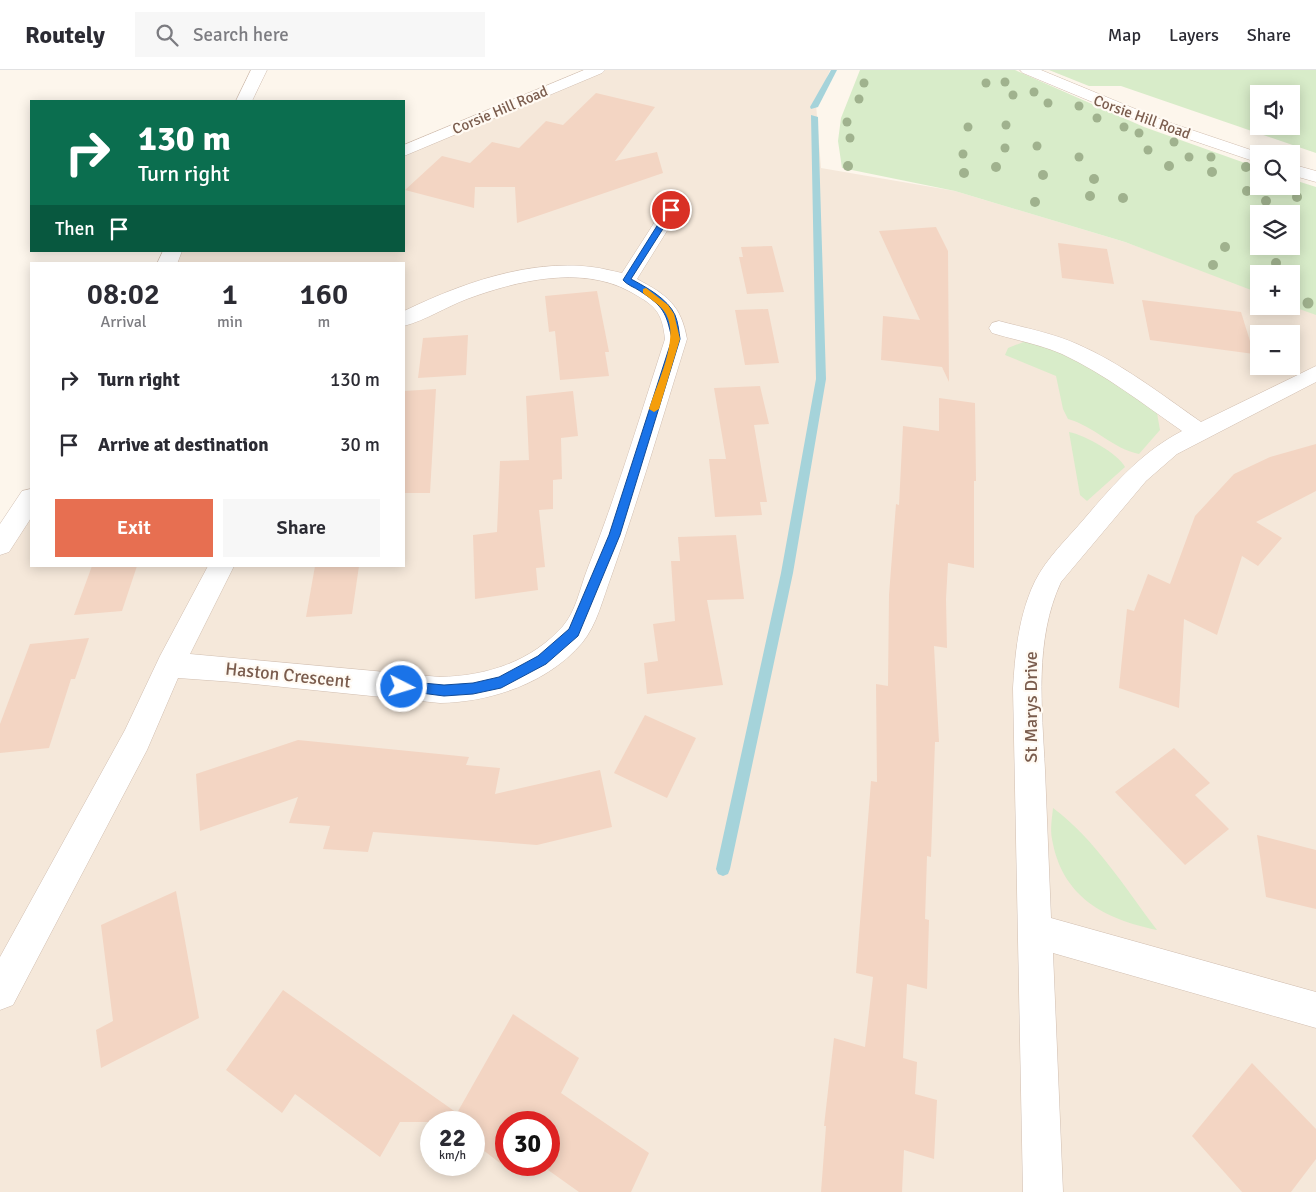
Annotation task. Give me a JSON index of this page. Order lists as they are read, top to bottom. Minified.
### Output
{"streets":{"street":["Corsie Hill Road","Haston Crescent","St Marys Drive"]},"page":{"header":"Routely","search":"Search here","nav":["Map","Layers","Share"],"map_buttons":["+","−"],"turn":["130 m","Turn right"],"then":"Then","eta":["08:02","Arrival","1","min","160","m"],"list":[{"name":"Turn right","value":"130 m"},{"name":"Arrive at destination","value":"30 m"}],"buttons":["Exit","Share"],"speed":"22 km/h","limit":"30"}}
